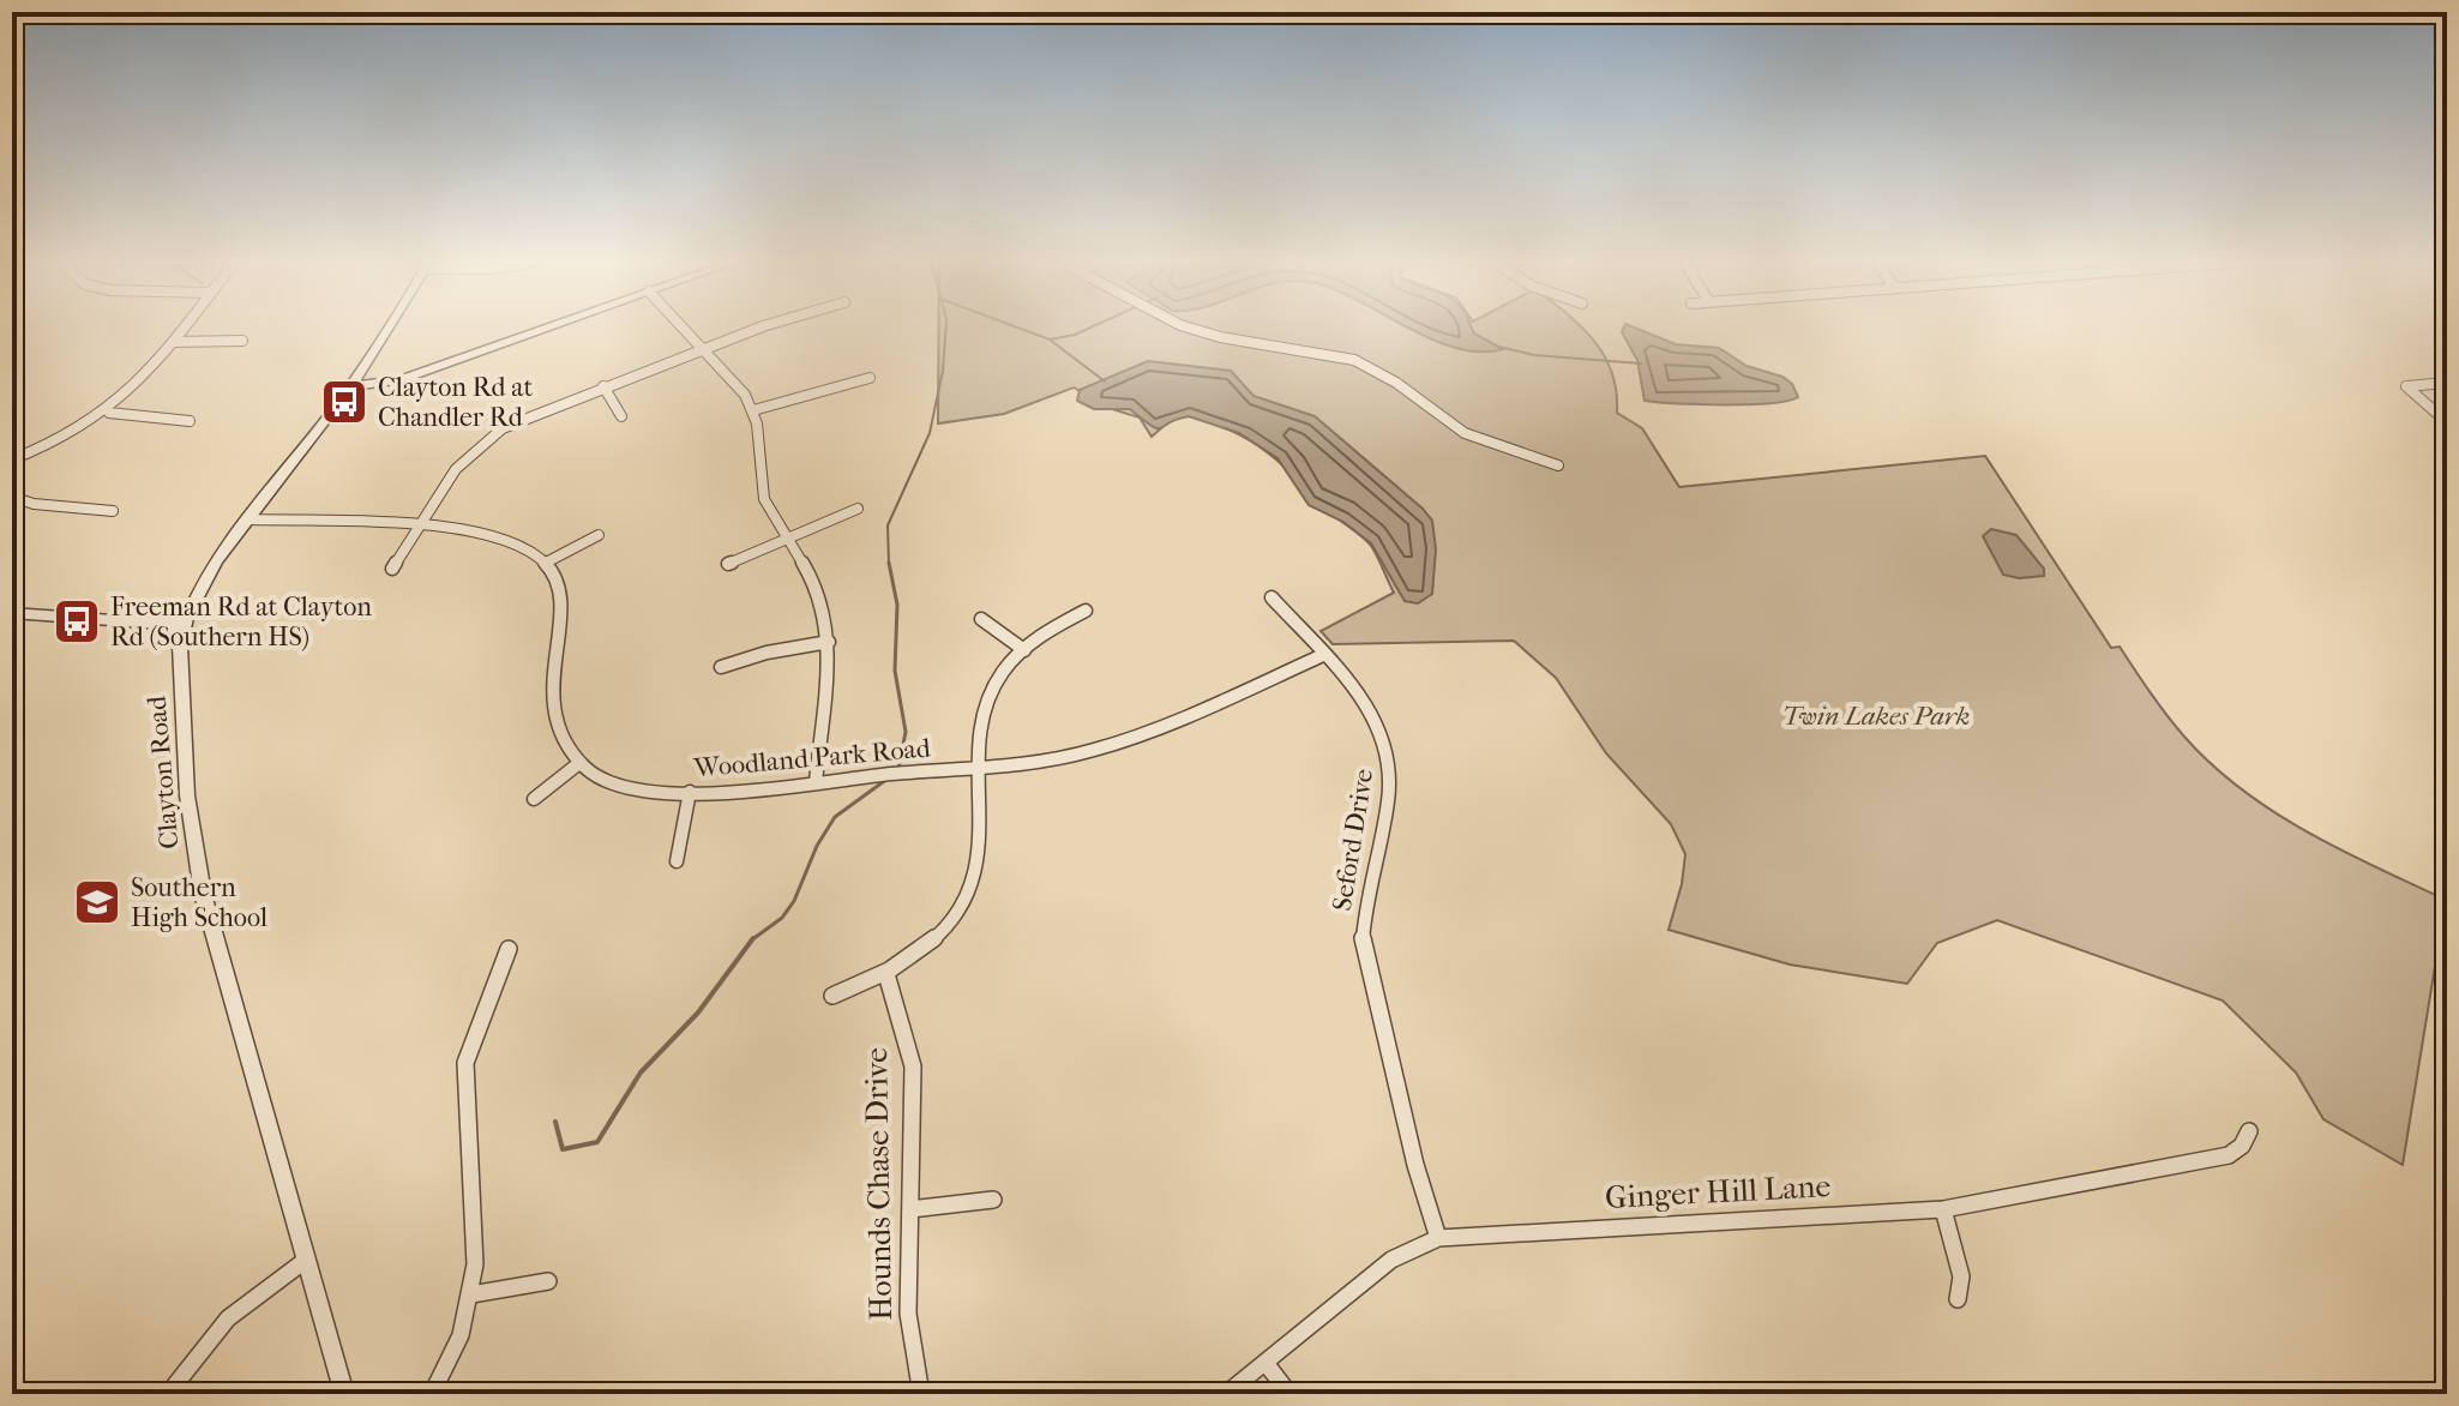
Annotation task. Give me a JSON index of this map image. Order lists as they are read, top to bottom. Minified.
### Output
{"streets":{"street":["Woodland Park Road","Clayton Road","Seford Drive","Hounds Chase Drive","Ginger Hill Lane"]},"crossings":[["Woodland Park Road","Seford Drive"],["Seford Drive","Ginger Hill Lane"]],"parks":["Twin Lakes Park"],"places":{"bus stop":["Clayton Rd at Chandler Rd","Freeman Rd at Clayton Rd (Southern HS)"],"school or university":["Southern High School"]}}
